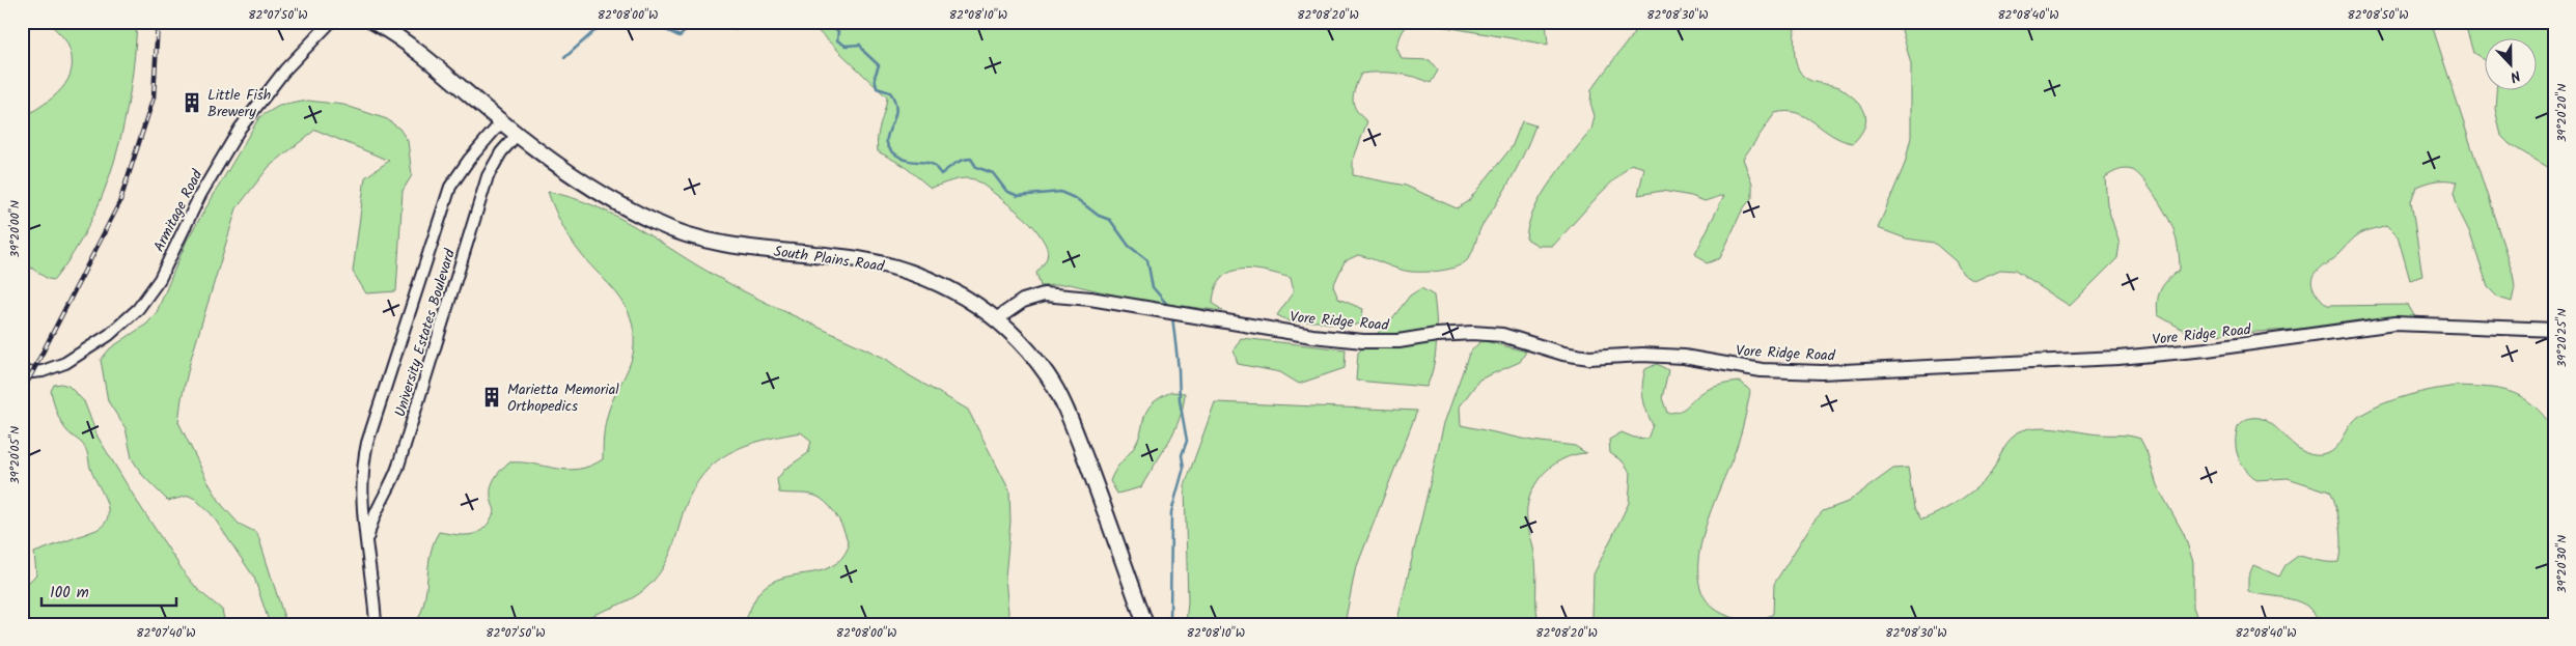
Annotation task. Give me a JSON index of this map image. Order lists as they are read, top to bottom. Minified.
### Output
{"streets":{"main road":["South Plains Road"],"street":["Armitage Road","Vore Ridge Road","University Estates Boulevard"]},"crossings":[["South Plains Road","Vore Ridge Road"],["South Plains Road","University Estates Boulevard"]],"places":{"building":["Little Fish Brewery","Marietta Memorial Orthopedics"]},"scale_bar":"100 m","north":"bottom","coordinates":["82°07'50\"W","82°08'00\"W","82°08'10\"W","82°08'20\"W","82°08'30\"W","82°08'40\"W","82°08'50\"W","39°20'20\"N","39°20'00\"N","39°20'25\"N","39°20'05\"N","39°20'30\"N","82°07'40\"W"]}
